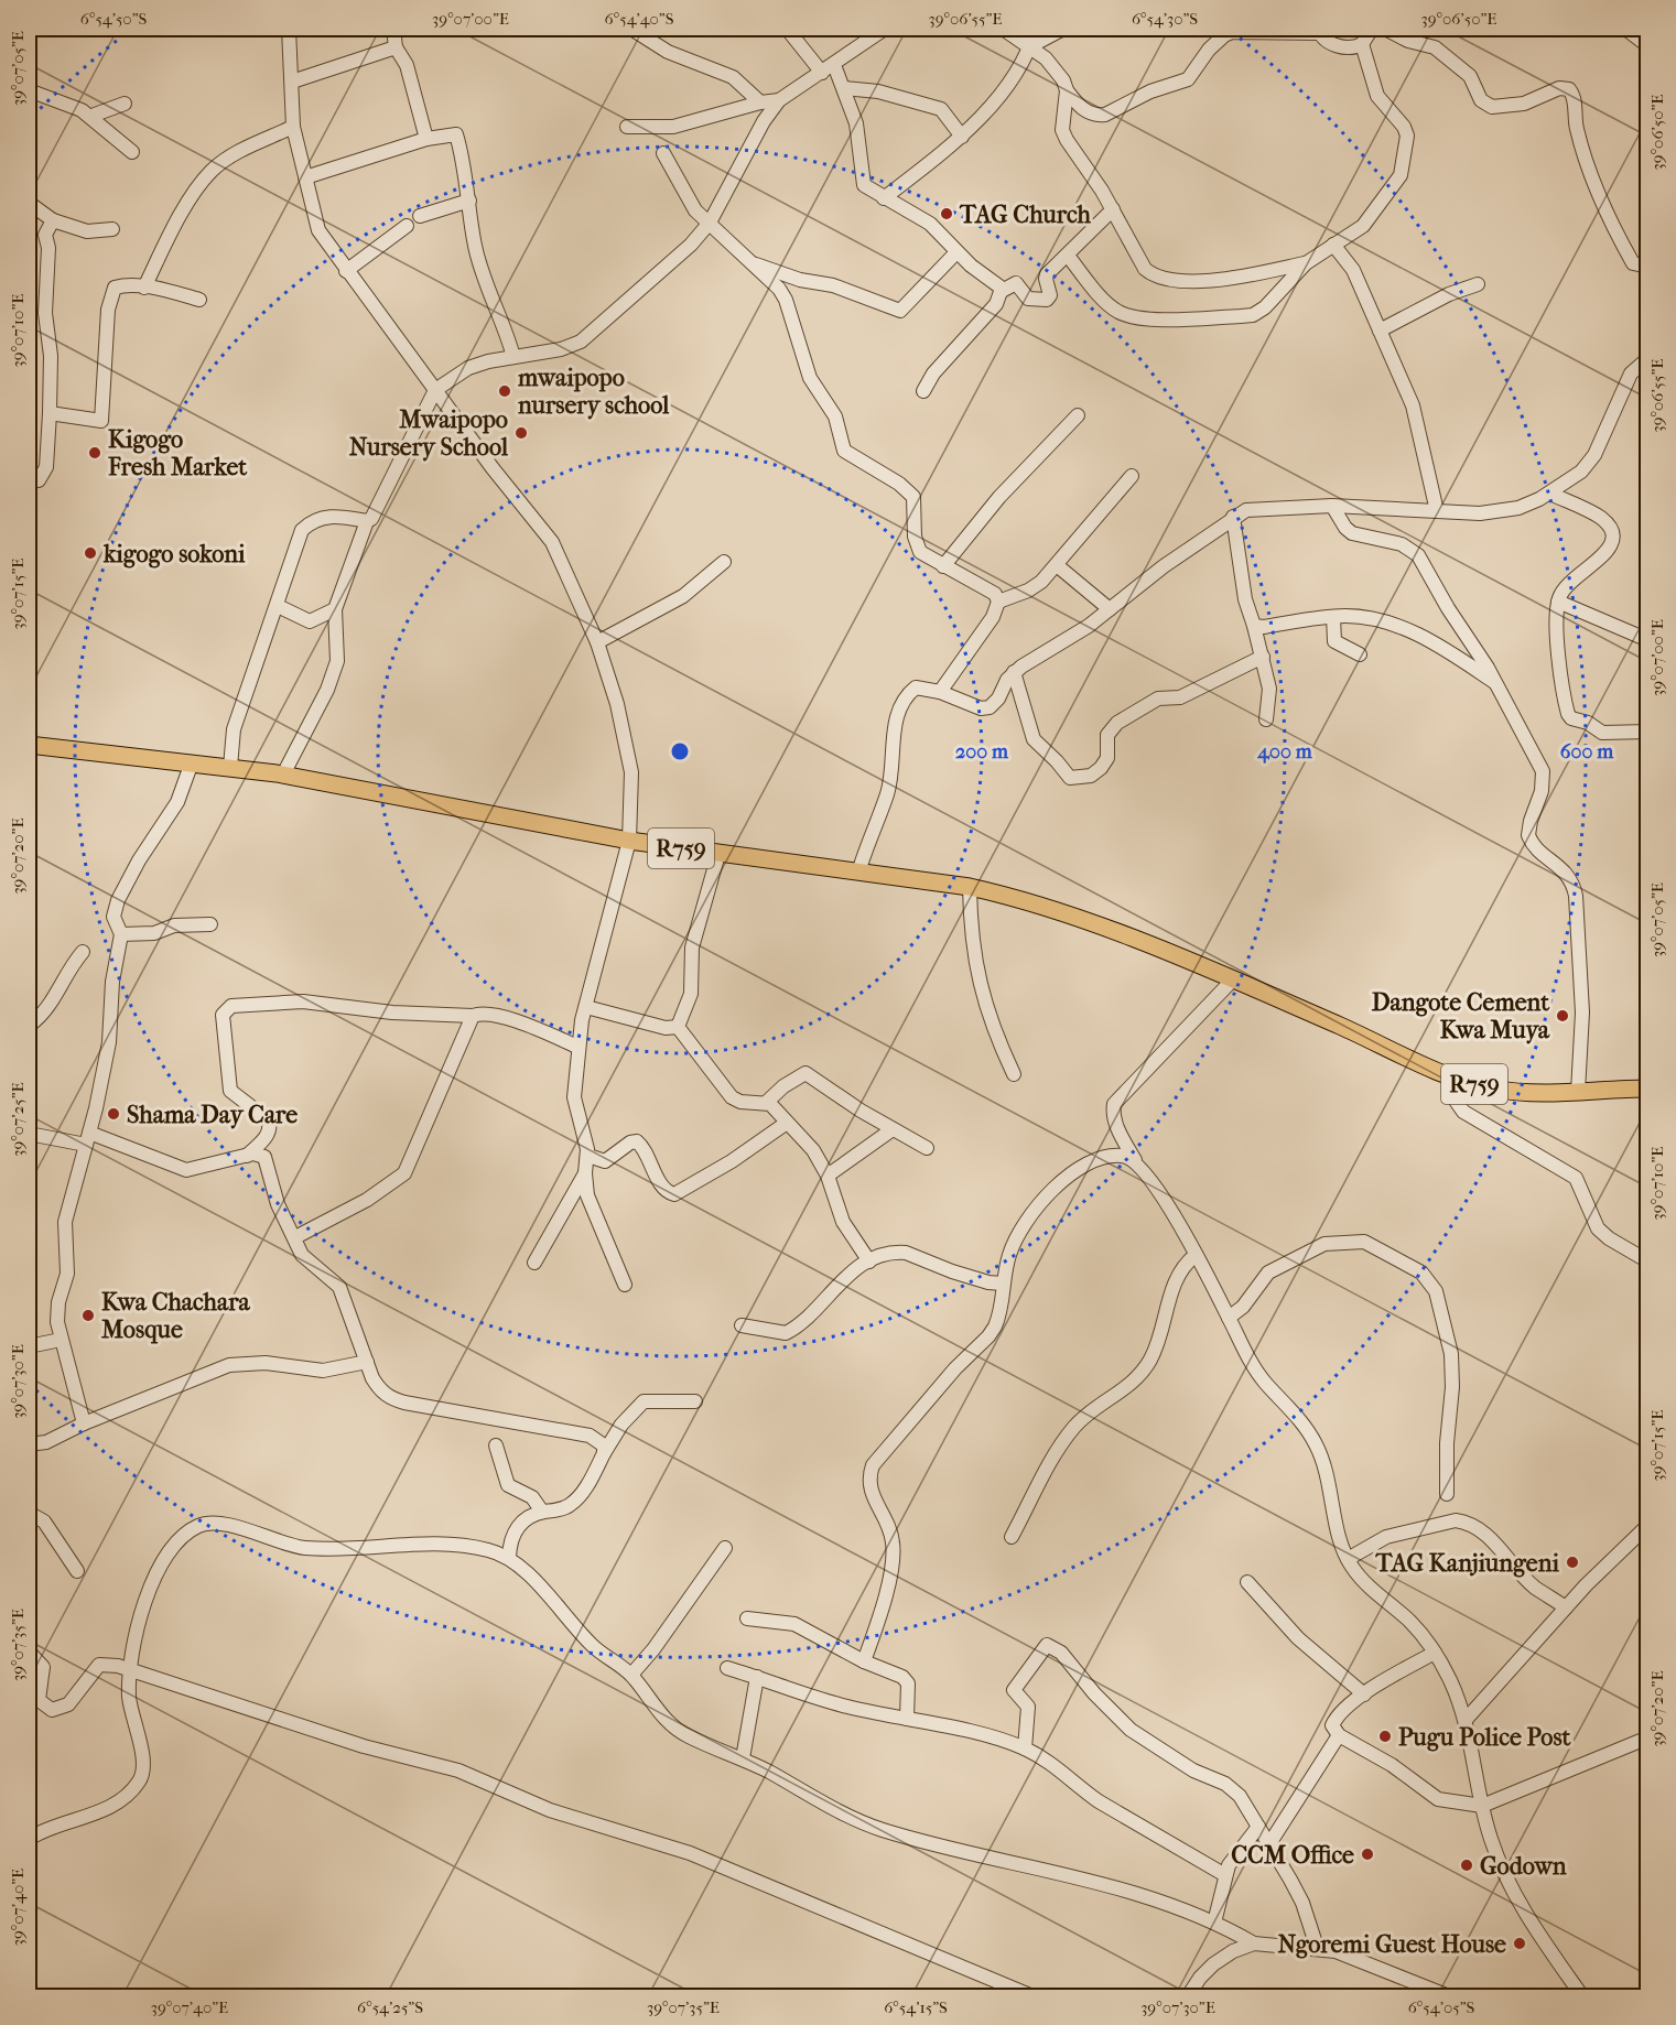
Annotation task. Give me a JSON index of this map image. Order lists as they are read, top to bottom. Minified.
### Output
{"streets":{"main road":["R759"]},"places":["TAG Church","mwaipopo nursery school","Mwaipopo Nursery School","Kigogo Fresh Market","kigogo sokoni","Dangote Cement Kwa Muya","Shama Day Care","Kwa Chachara Mosque","TAG Kanjiungeni","Pugu Police Post","CCM Office","Godown","Ngoremi Guest House"],"coordinates":["6°54'50\"S","39°07'00\"E","6°54'40\"S","39°06'55\"E","6°54'30\"S","39°06'50\"E","39°07'05\"E","39°07'10\"E","39°07'15\"E","39°07'20\"E","39°07'25\"E","39°07'30\"E","39°07'35\"E","39°07'40\"E","6°54'25\"S","6°54'15\"S","6°54'05\"S"],"rings":["200 m","400 m","600 m"]}
